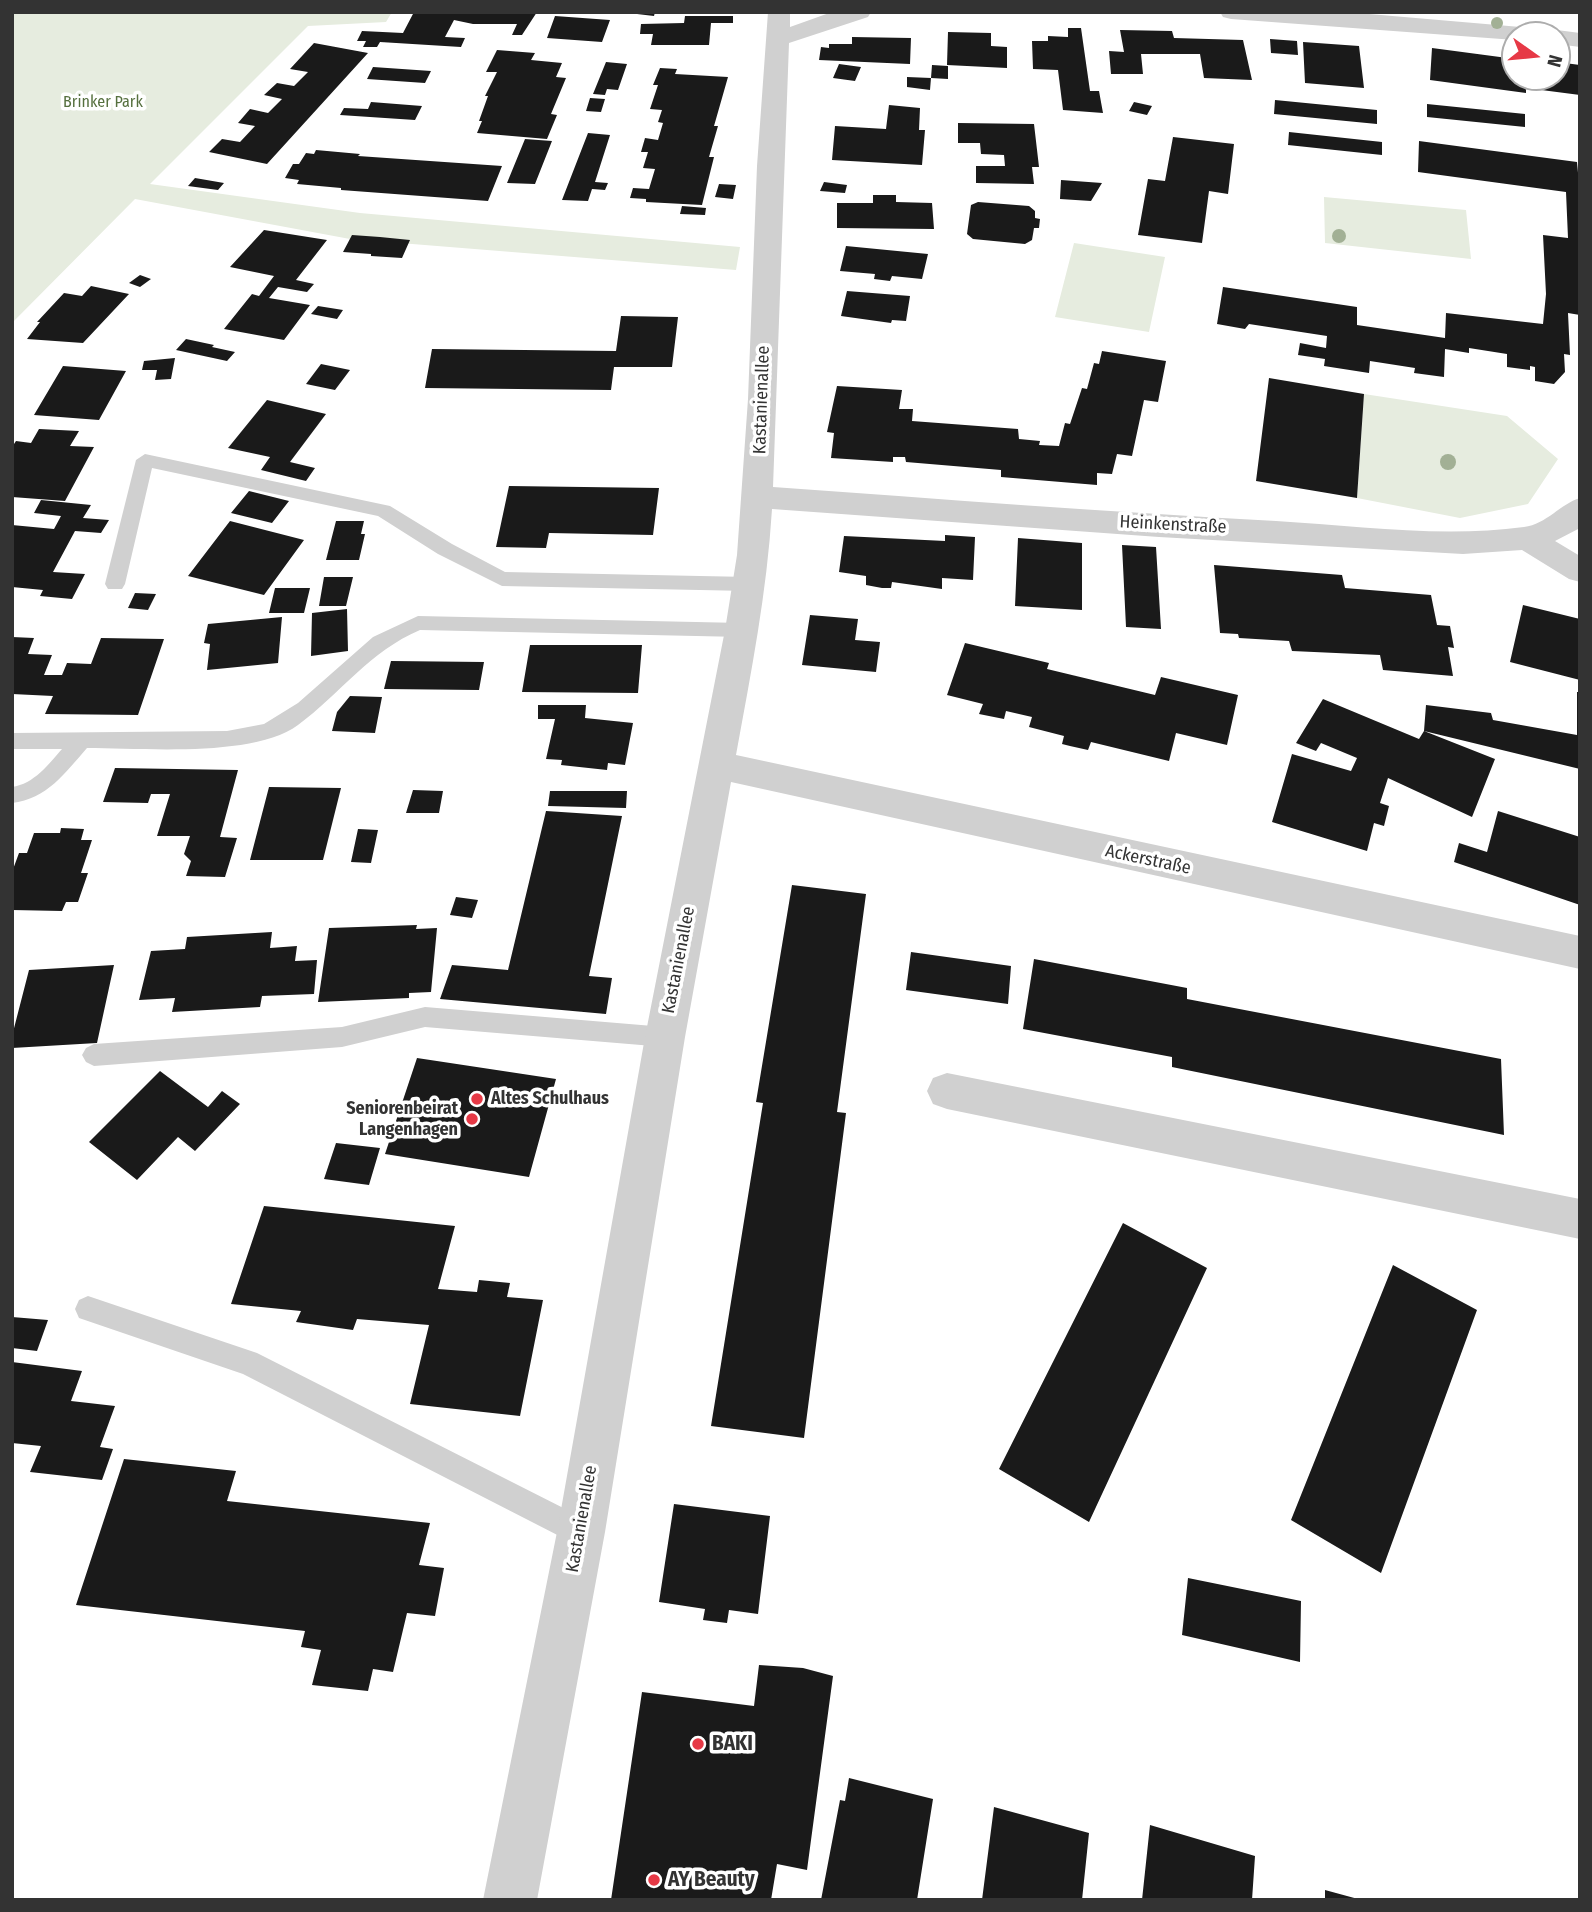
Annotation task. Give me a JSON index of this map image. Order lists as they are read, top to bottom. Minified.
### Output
{"streets":{"street":["Kastanienallee","Heinkenstraße","Ackerstraße"]},"crossings":[["Kastanienallee","Heinkenstraße"],["Kastanienallee","Ackerstraße"]],"parks":["Brinker Park"],"places":["Altes Schulhaus","Seniorenbeirat Langenhagen","BAKI","AY Beauty"],"north":"right"}
